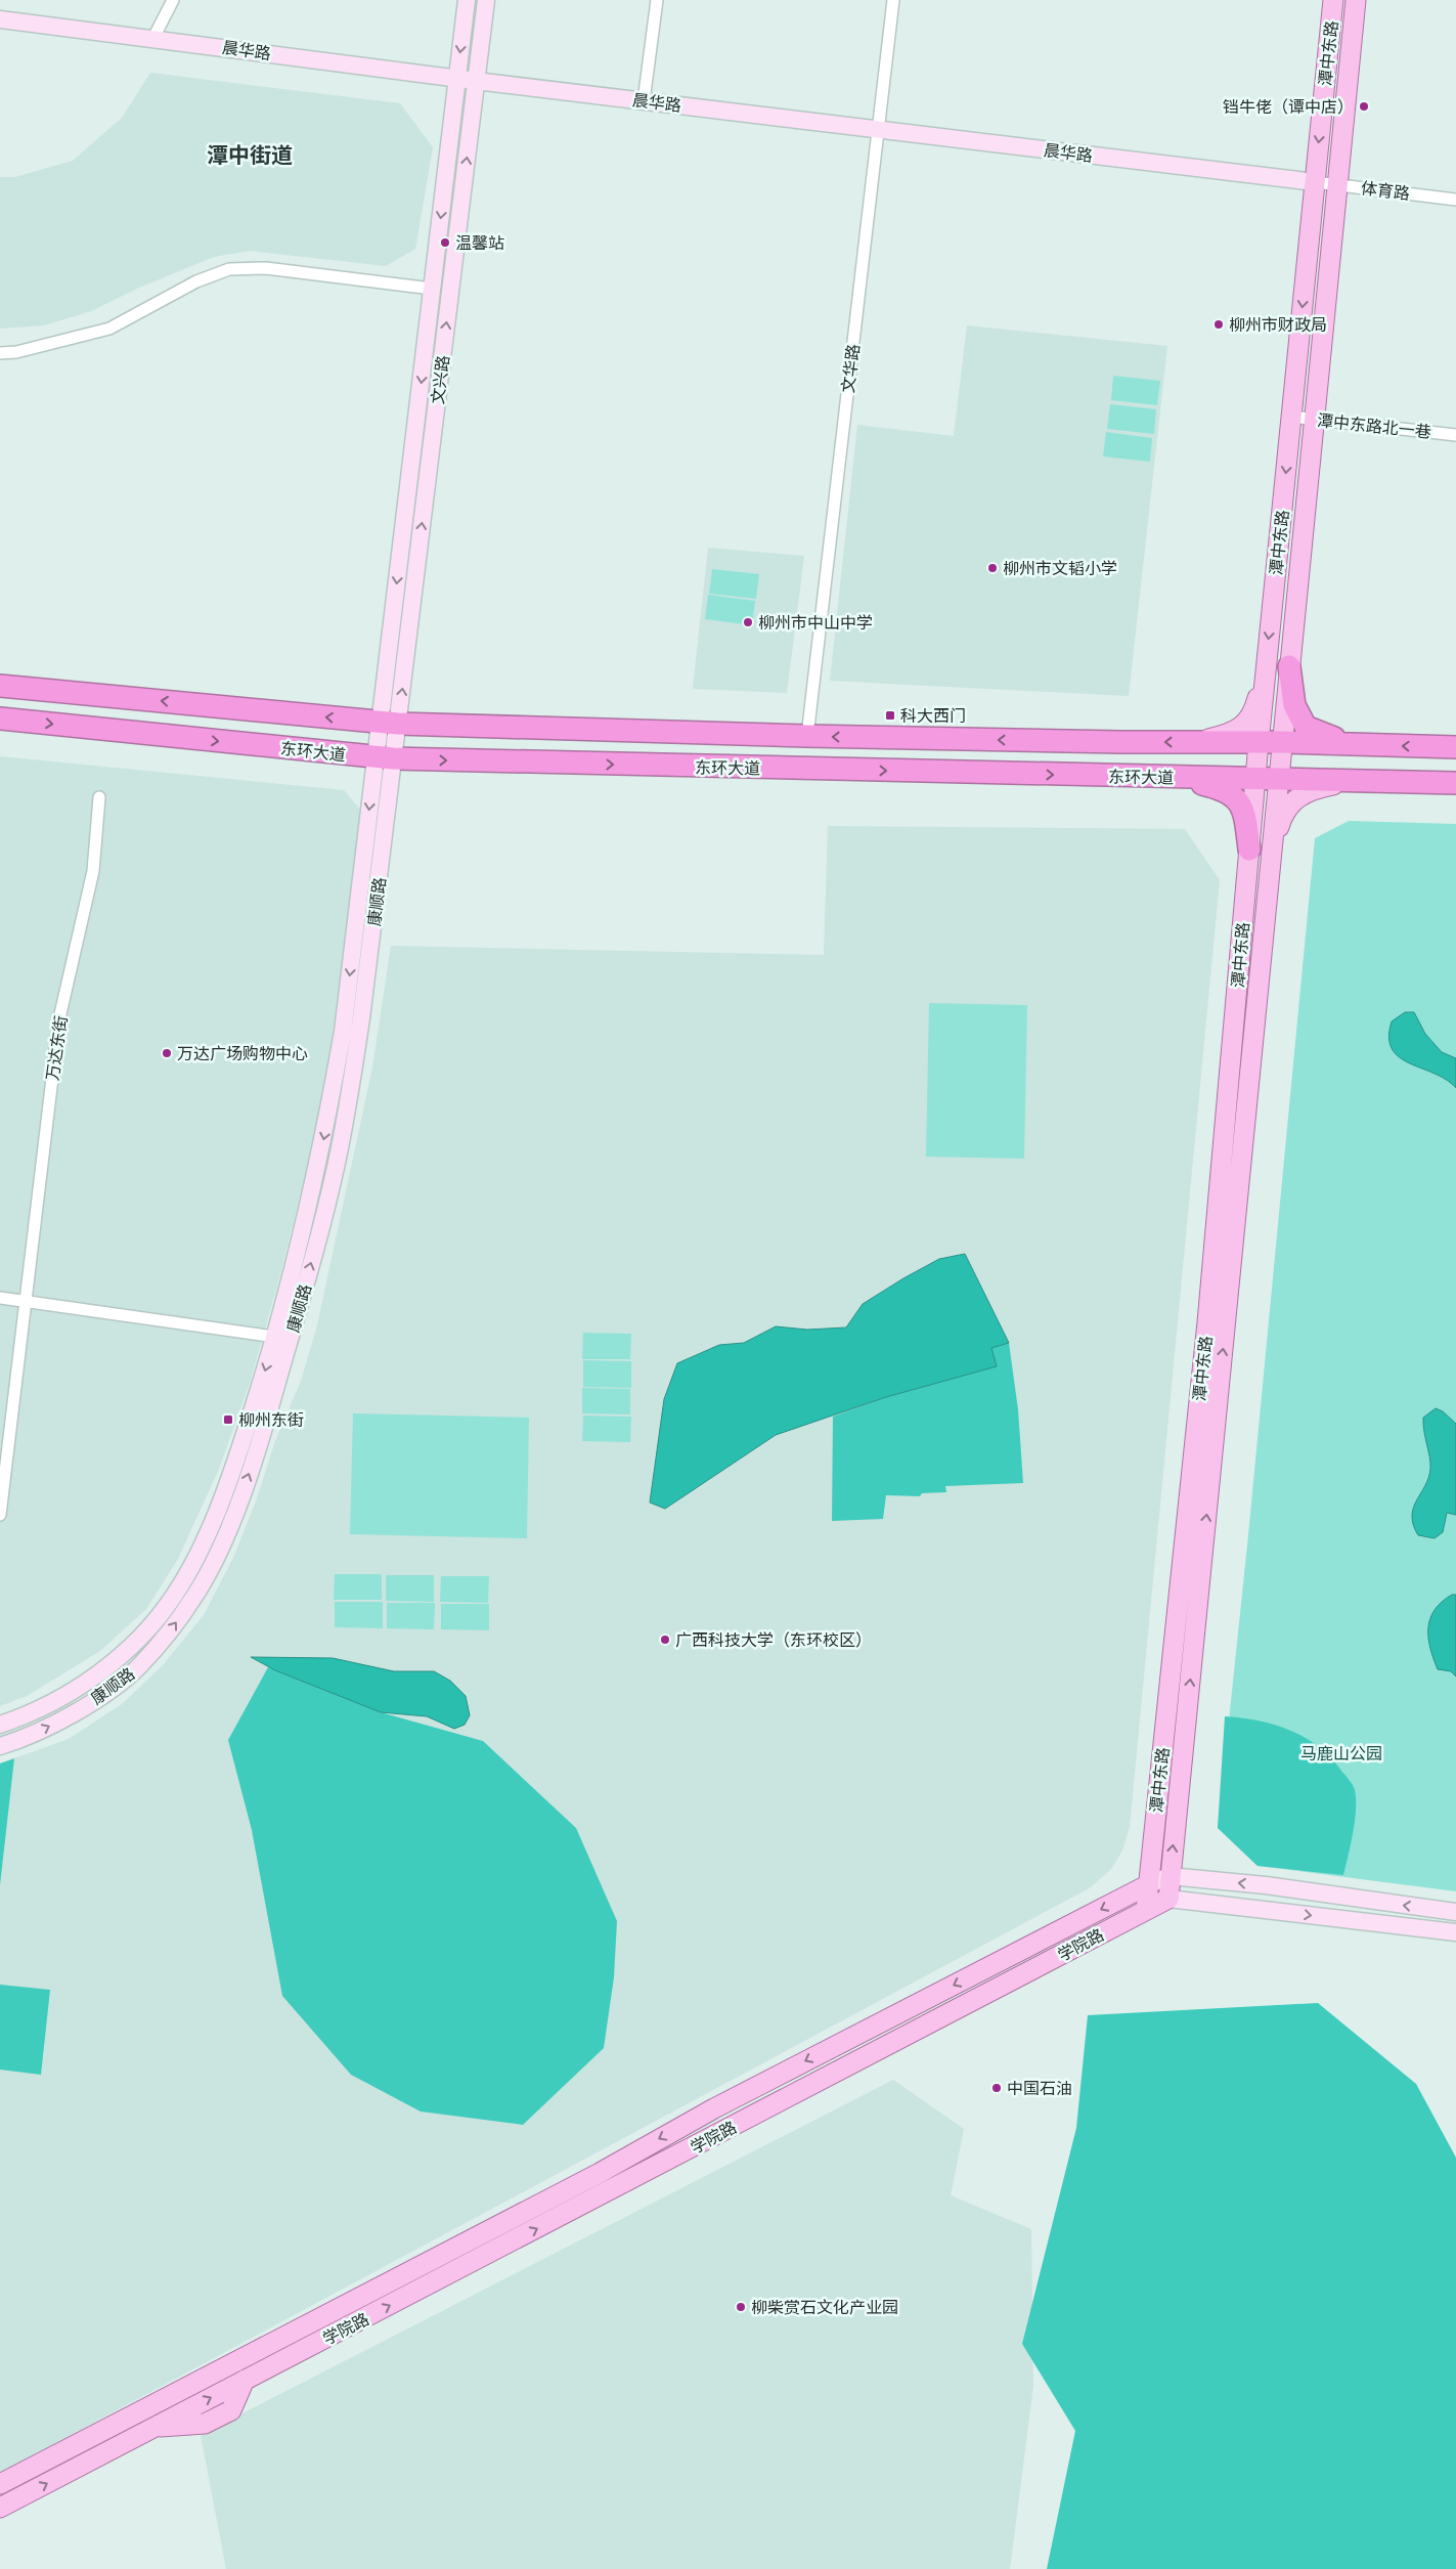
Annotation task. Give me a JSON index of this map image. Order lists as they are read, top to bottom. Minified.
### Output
{"streets":{"highway":["东环大道"],"main road":["晨华路","潭中东路","文兴路","康顺路","学院路"],"street":["体育路","文华路","潭中东路北一巷","万达东街"]},"crossings":[["晨华路","潭中东路"],["晨华路","体育路"],["晨华路","文华路"],["晨华路","文兴路"],["潭中东路","体育路"],["潭中东路","潭中东路北一巷"],["潭中东路","东环大道"],["潭中东路","学院路"],["文华路","东环大道"],["文兴路","东环大道"],["文兴路","康顺路"],["东环大道","康顺路"]],"districts":["潭中街道"],"parks":["马鹿山公园"],"places":{"other":["铛牛佬（谭中店）","温馨站","柳州市财政局","柳州市文韬小学","柳州市中山中学","万达广场购物中心","广西科技大学（东环校区）","中国石油","柳柴赏石文化产业园"],"transit":["科大西门","柳州东街"]}}
